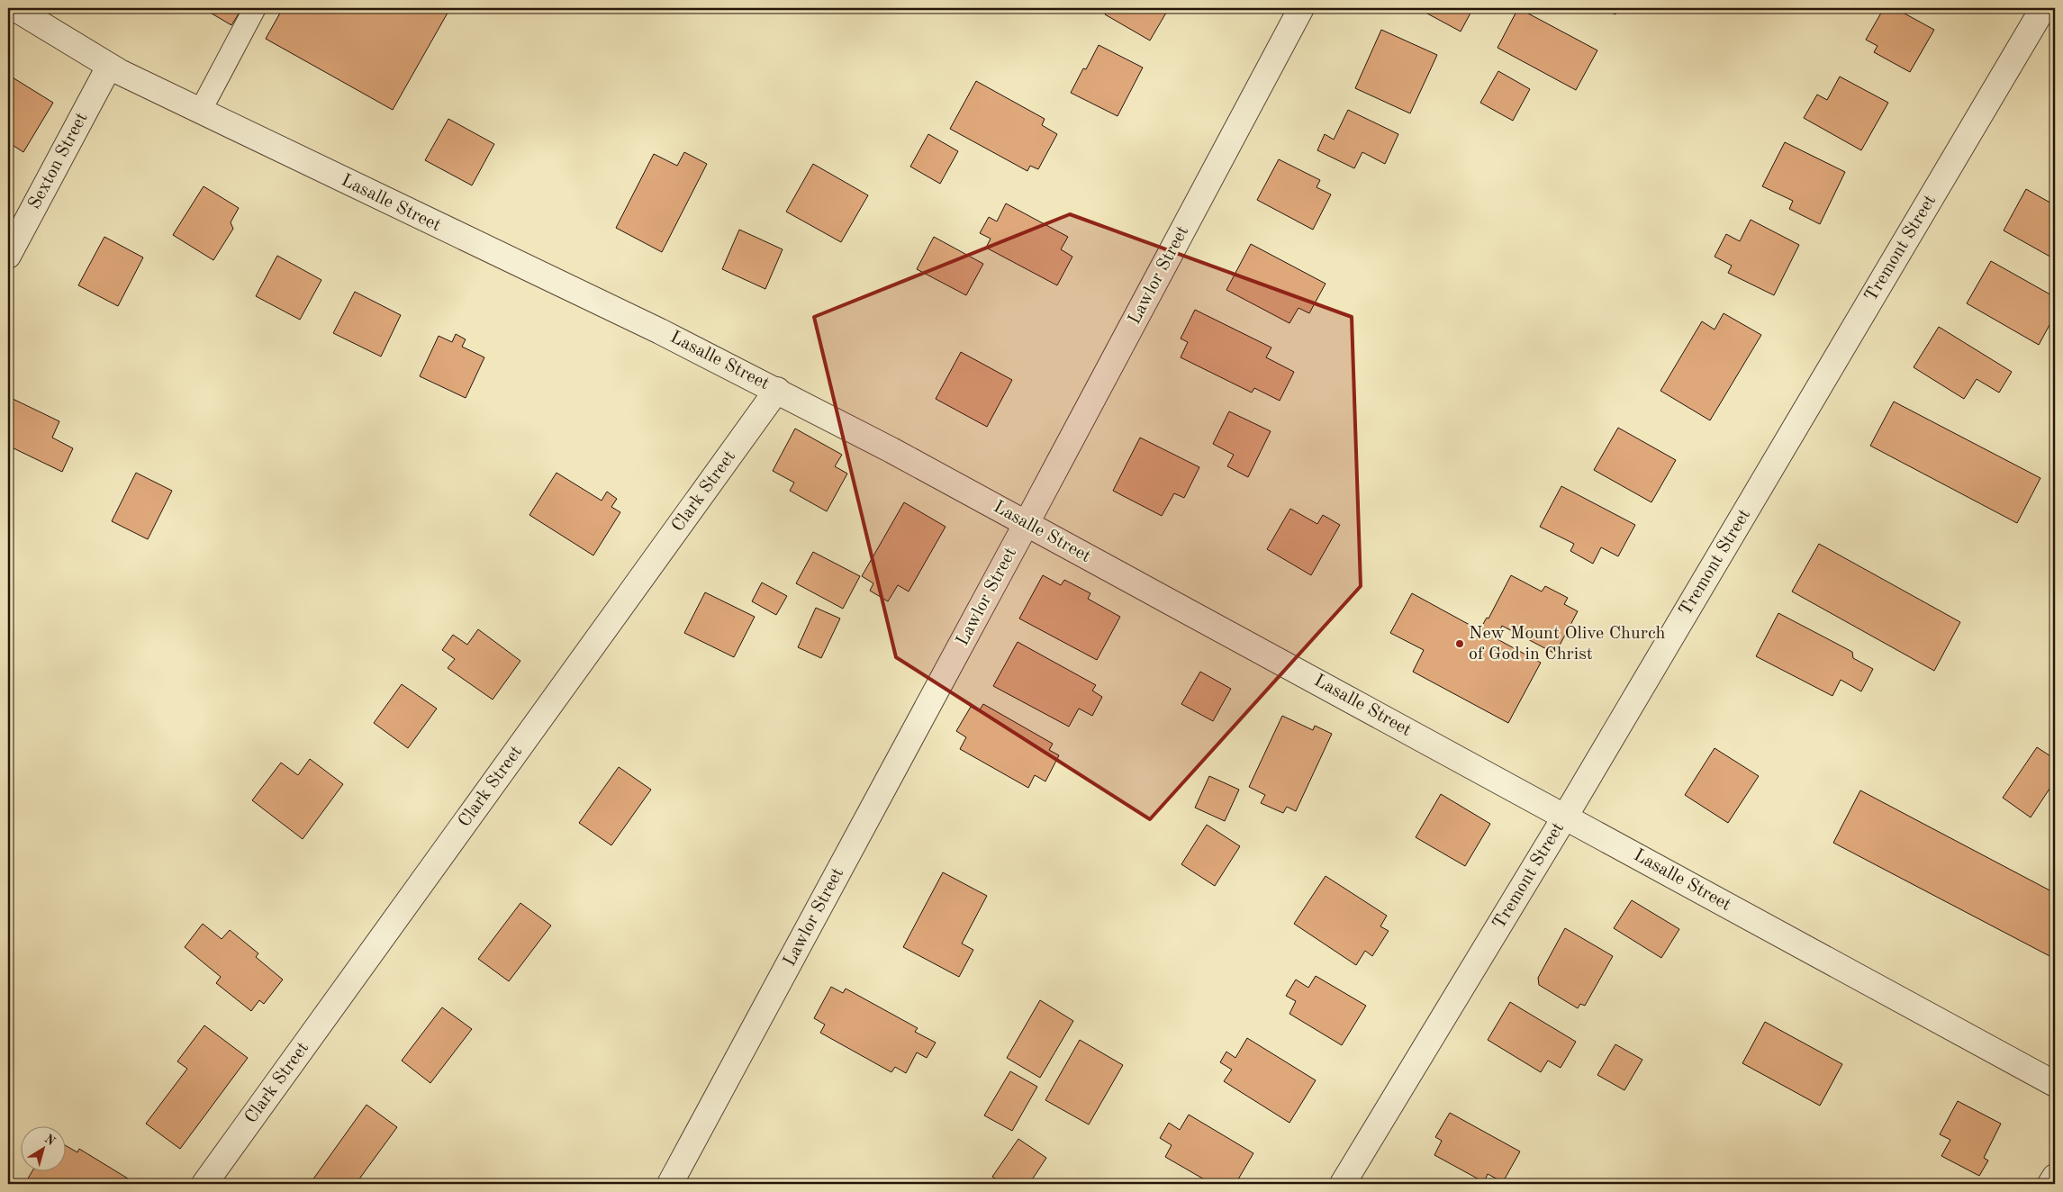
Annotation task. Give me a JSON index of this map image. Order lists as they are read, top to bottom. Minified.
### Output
{"streets":{"street":["Sexton Street","Lasalle Street","Tremont Street","Lawlor Street","Clark Street"]},"crossings":[["Sexton Street","Lasalle Street"],["Lasalle Street","Tremont Street"],["Lasalle Street","Lawlor Street"],["Lasalle Street","Clark Street"]],"places":["New Mount Olive Church of God in Christ"],"north":"top right"}
